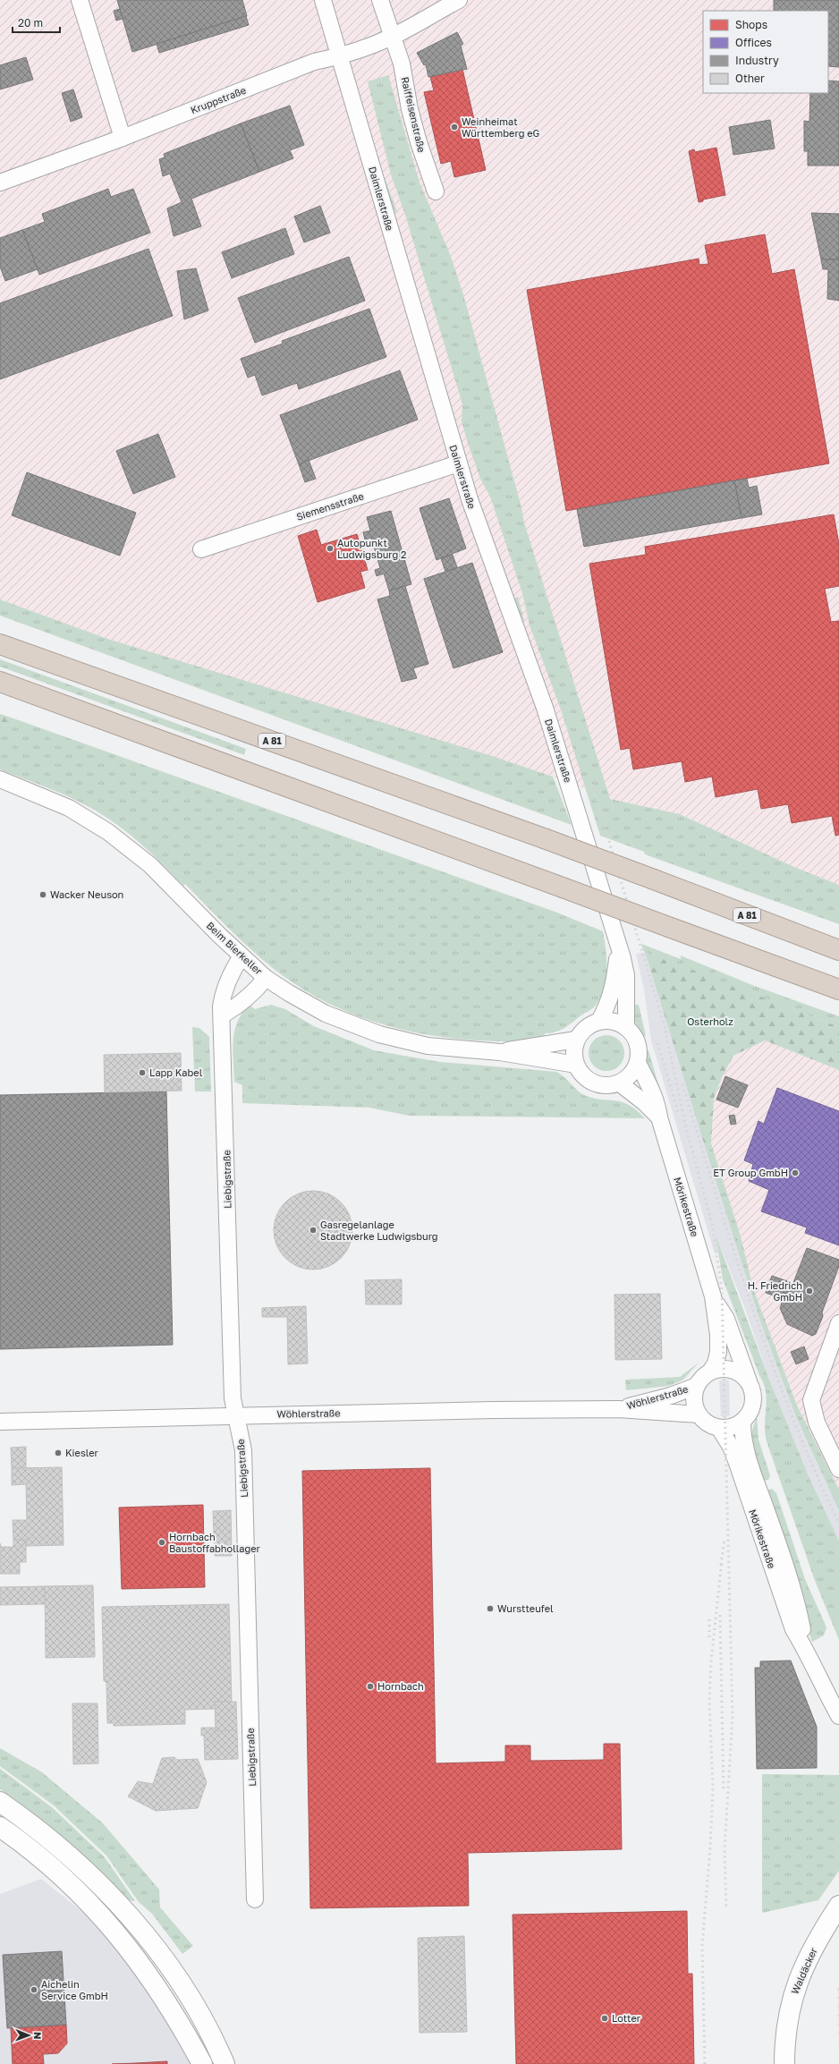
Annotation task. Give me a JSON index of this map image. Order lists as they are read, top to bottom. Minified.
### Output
{"streets":{"highway":["A 81"],"main road":["Waldäcker"],"street":["Kruppstraße","Raiffeisenstraße","Daimlerstraße","Siemensstraße","Beim Bierkeller","Liebigstraße","Mörikestraße","Wöhlerstraße"]},"crossings":[["Kruppstraße","Daimlerstraße"],["Daimlerstraße","Siemensstraße"],["Daimlerstraße","Beim Bierkeller"],["Daimlerstraße","Mörikestraße"],["Beim Bierkeller","Liebigstraße"],["Beim Bierkeller","Mörikestraße"],["Liebigstraße","Wöhlerstraße"],["Mörikestraße","Wöhlerstraße"]],"parks":["Osterholz"],"places":["Weinheimat Württemberg eG","Autopunkt Ludwigsburg 2","Wacker Neuson","Lapp Kabel","ET Group GmbH","Gasregelanlage Stadtwerke Ludwigsburg","H. Friedrich GmbH","Kiesler","Hornbach Baustoffabhollager","Wurstteufel","Hornbach","Aichelin Service GmbH","Lotter"],"legend":["Shops","Offices","Industry","Other"],"scale_bar":"20 m","north":"right"}
